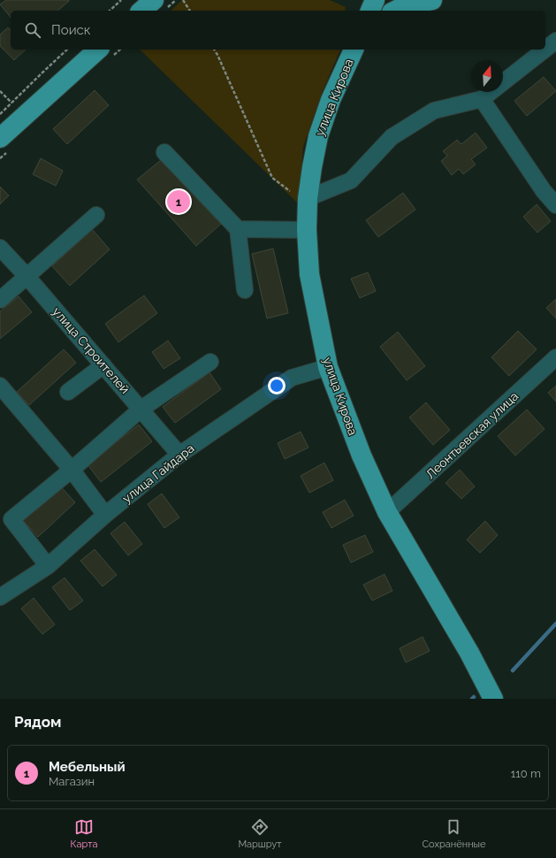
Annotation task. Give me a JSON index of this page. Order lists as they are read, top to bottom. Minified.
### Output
{"streets":{"main road":["улица Кирова"],"street":["улица Строителей","Леонтьевская улица","улица Гайдара"]},"crossings":[["улица Кирова","Леонтьевская улица"],["улица Кирова","улица Гайдара"],["улица Строителей","улица Гайдара"]],"north":"top","page":{"search":"Поиск","pins":"1","heading":"Рядом","list":[{"mark":"1","name":"Мебельный","note":"Магазин","value":"110 m"}],"nav":["Карта","Маршрут","Сохранённые"]}}
